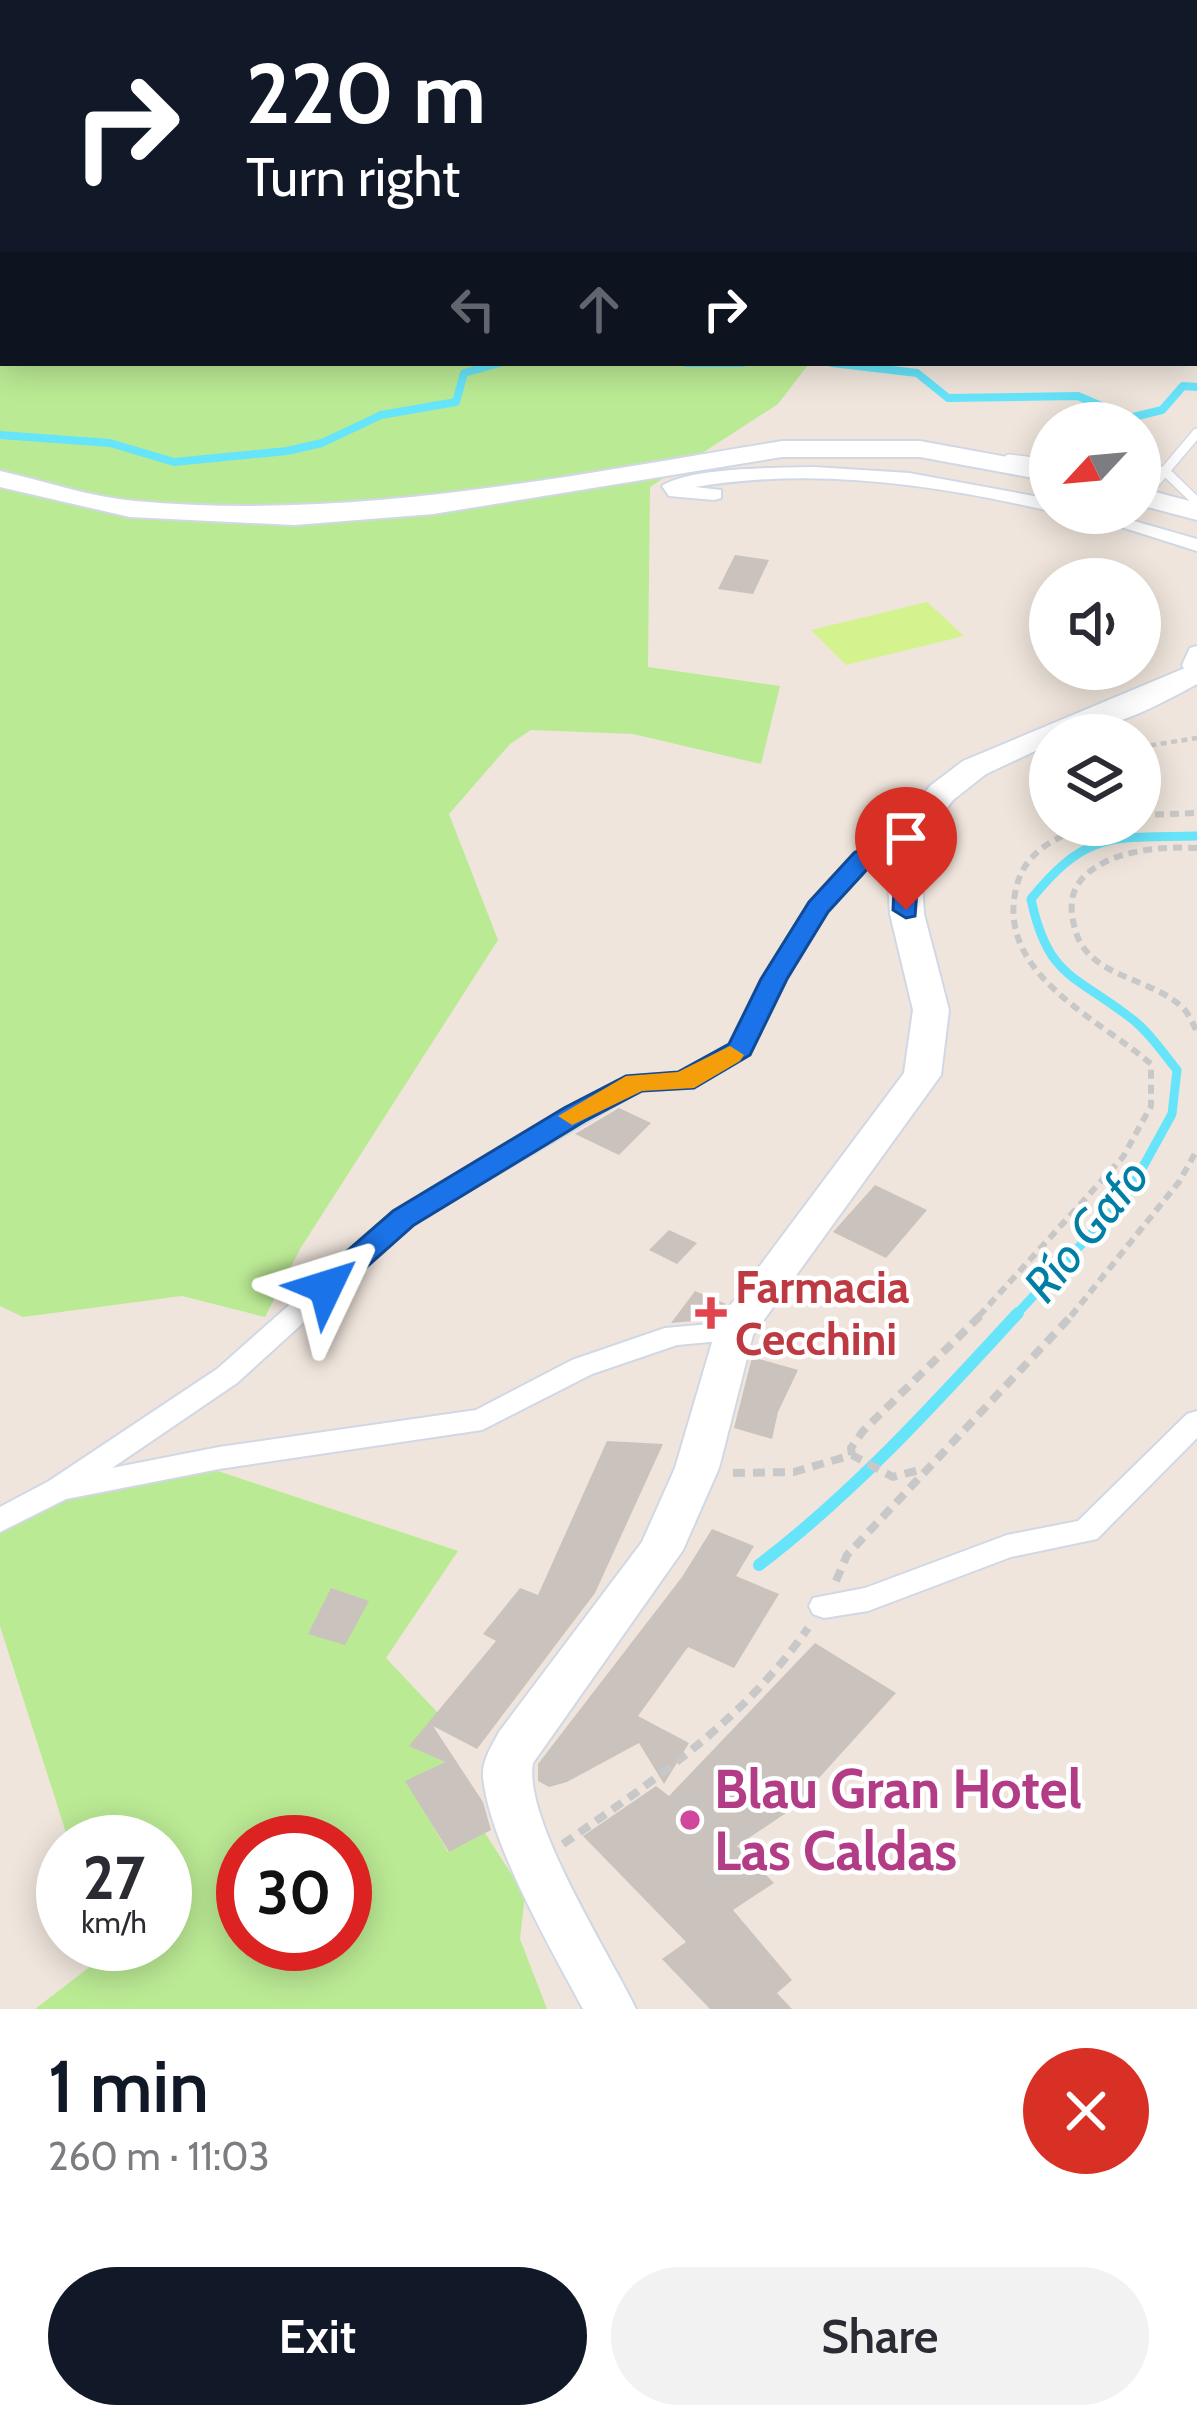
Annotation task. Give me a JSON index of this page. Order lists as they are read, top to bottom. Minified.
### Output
{"water":["Río Gafo"],"places":{"health":["Farmacia Cecchini"],"other":["Blau Gran Hotel Las Caldas"]},"north":"bottom left","page":{"turn":["220 m","Turn right"],"speed":"27 km/h","limit":"30","heading":["1 min","260 m · 11:03"],"buttons":["Exit","Share"]}}
